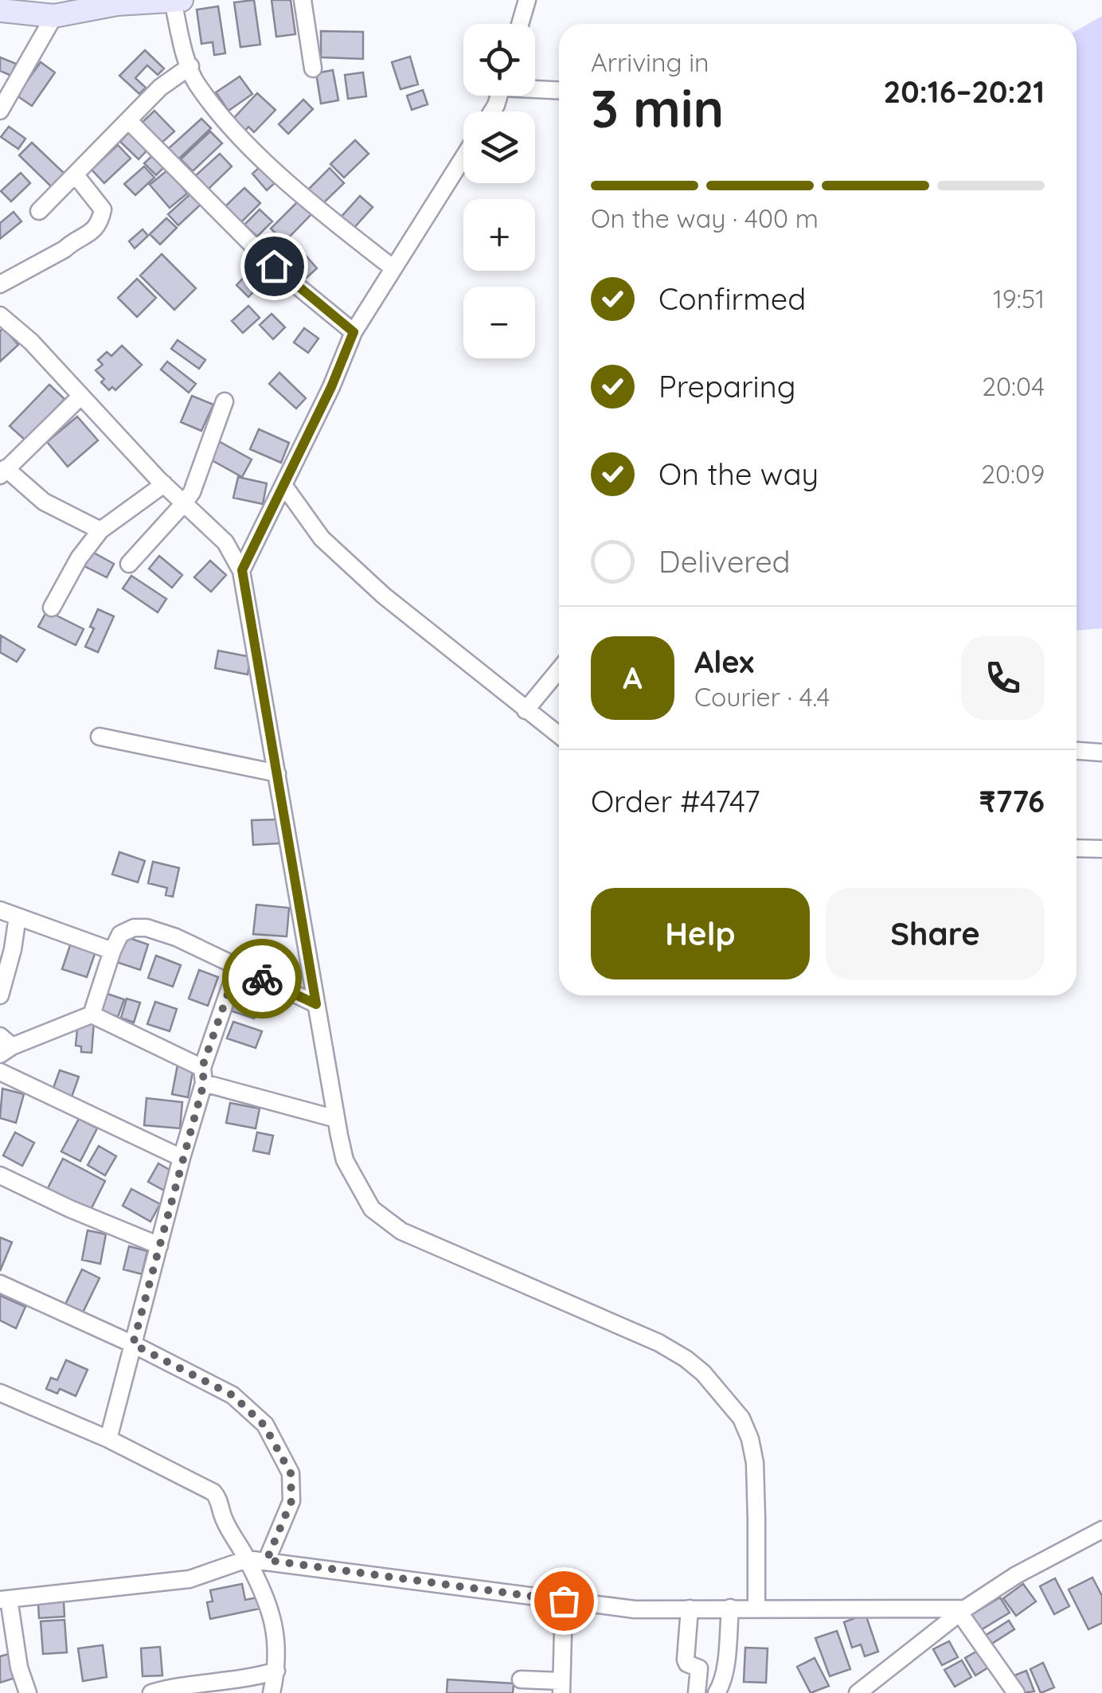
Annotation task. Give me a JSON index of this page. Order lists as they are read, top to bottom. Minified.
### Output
{"page":{"map_buttons":["+","−"],"heading":["3 min","Arriving in","20:16–20:21"],"panel":["Alex","Courier · 4.4","Order #4747","₹776"],"bar":"On the way · 400 m","list":[["Confirmed","19:51"],["Preparing","20:04"],["On the way","20:09"],"Delivered"],"round":"A","buttons":["Help","Share"]}}
